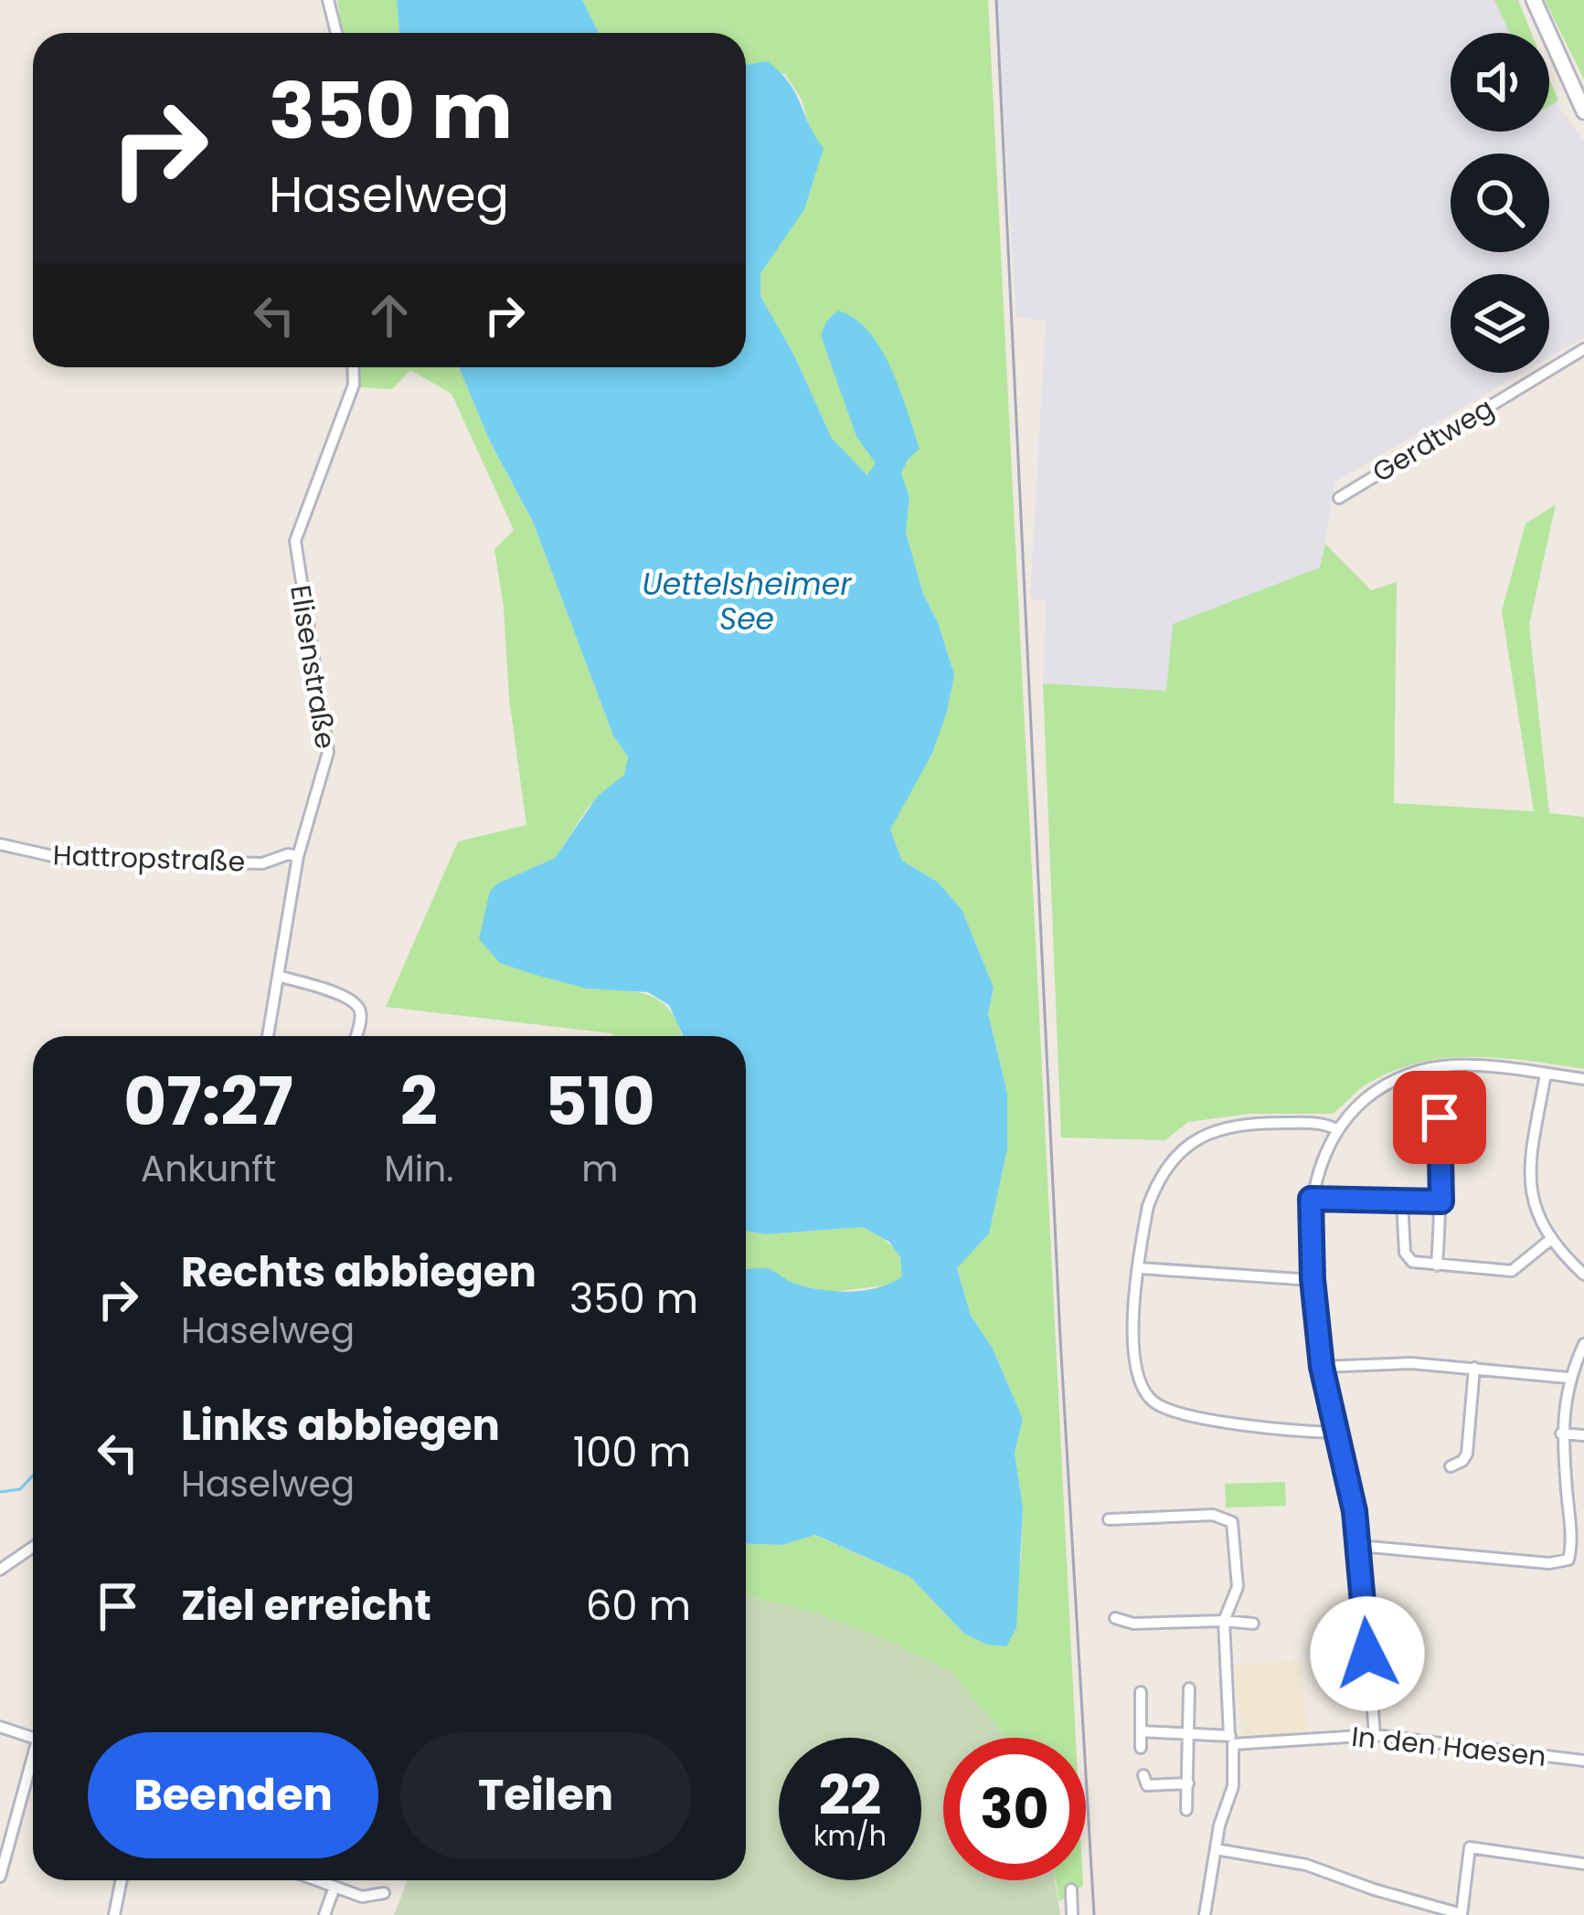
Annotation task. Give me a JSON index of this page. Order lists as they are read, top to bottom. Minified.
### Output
{"streets":{"street":["Gerdtweg","Elisenstraße","Hattropstraße","In den Haesen"]},"crossings":[["Elisenstraße","Hattropstraße"]],"water":["Uettelsheimer See"],"page":{"turn":["350 m","Haselweg"],"eta":["07:27","Ankunft","2","Min.","510","m"],"list":[{"name":"Rechts abbiegen","note":"Haselweg","value":"350 m"},{"name":"Links abbiegen","note":"Haselweg","value":"100 m"},{"name":"Ziel erreicht","value":"60 m"}],"buttons":["Beenden","Teilen"],"speed":"22 km/h","limit":"30"}}
